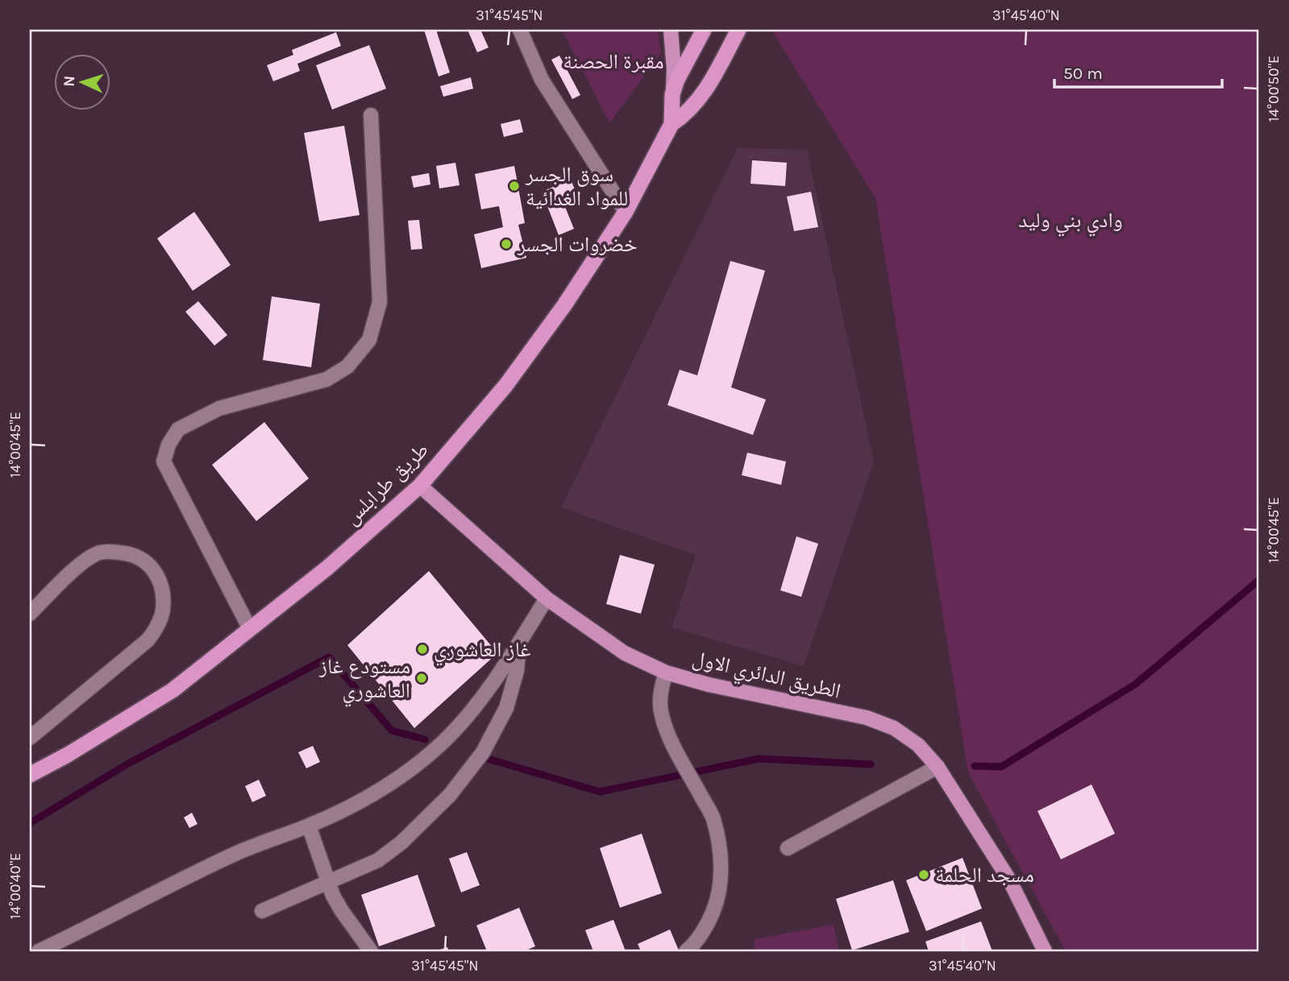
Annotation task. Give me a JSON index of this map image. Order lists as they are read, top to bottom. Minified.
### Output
{"streets":{"highway":["طريق طرابلس"],"main road":["الطريق الدائري الاول"]},"crossings":[["طريق طرابلس","الطريق الدائري الاول"]],"parks":["مقبرة الحصنة","وادي بني وليد"],"places":["سوق الجسر للمواد الغدائية","خضروات الجسر","غاز العاشوري","مستودع غاز العاشوري","مسجد الحلمة"],"scale_bar":"50 m","north":"left","coordinates":["31°45'45\"N","31°45'40\"N","14°00'50\"E","14°00'45\"E","14°00'40\"E"]}
